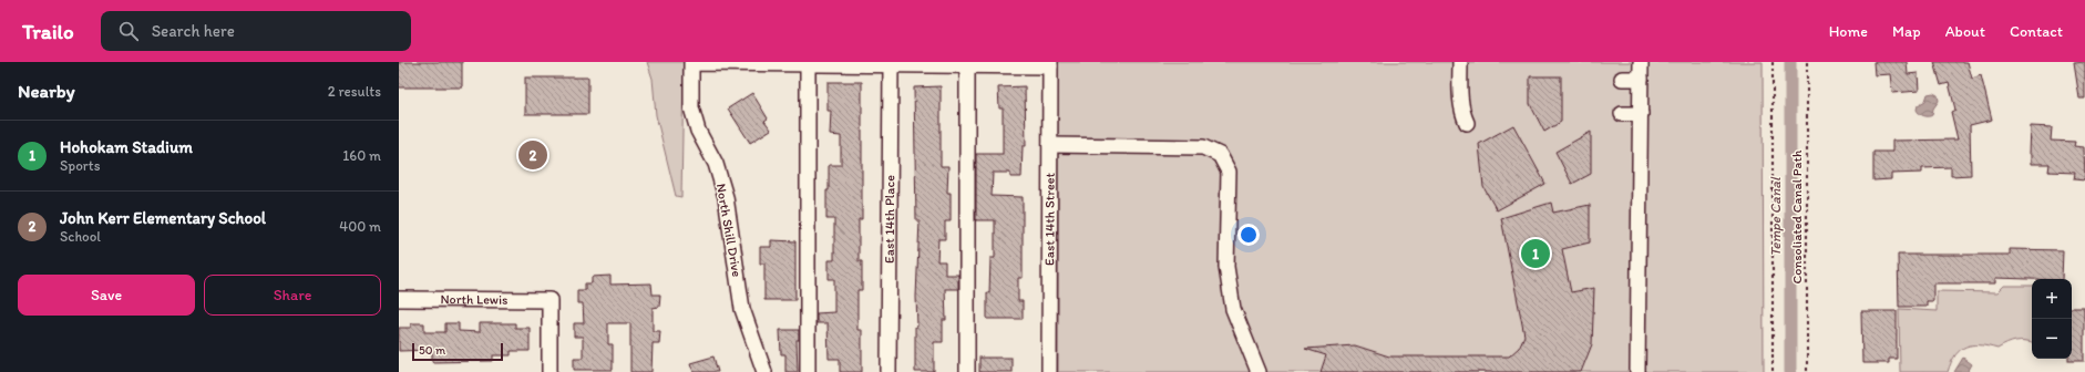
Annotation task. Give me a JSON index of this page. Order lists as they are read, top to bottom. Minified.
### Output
{"streets":{"street":["East 14th Place","East 14th Street","North Shill Drive","North Lewis"],"path":["Consoliated Canal Path"]},"water":["Tempe Canal"],"scale_bar":"50 m","page":{"header":"Trailo","search":"Search here","nav":["Home","Map","About","Contact"],"heading":["Nearby","2 results"],"list":[{"mark":"1","name":"Hohokam Stadium","note":"Sports","value":"160 m"},{"mark":"2","name":"John Kerr Elementary School","note":"School","value":"400 m"}],"pins":["2","1"],"buttons":["Save","Share"],"map_buttons":["+","−"],"scale":"50 m"}}
